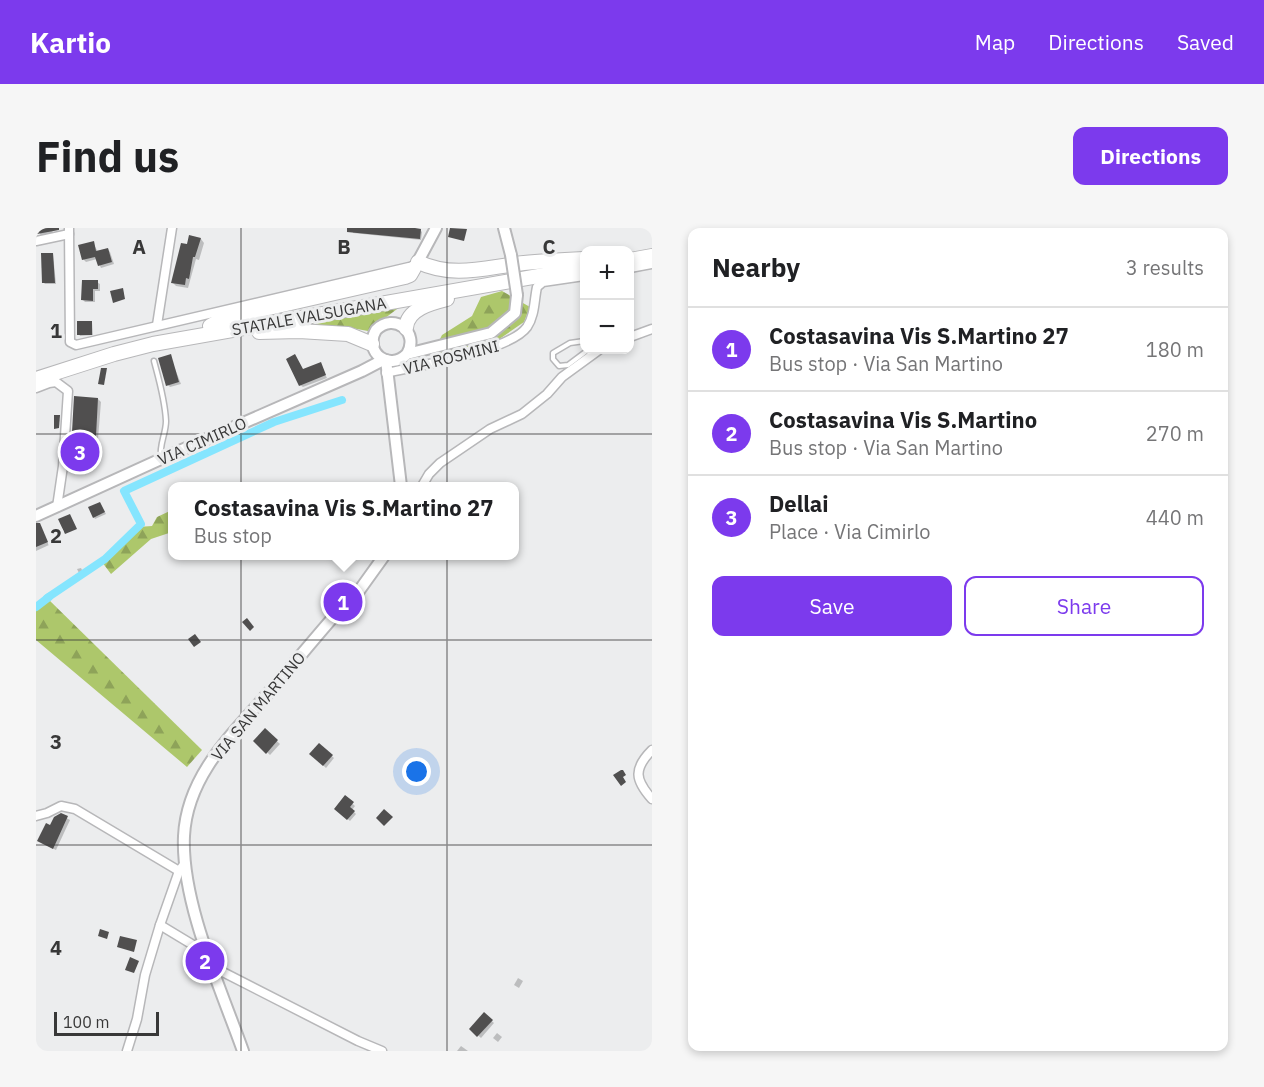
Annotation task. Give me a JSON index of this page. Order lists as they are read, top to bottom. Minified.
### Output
{"streets":{"highway":["STATALE VALSUGANA"],"street":["VIA ROSMINI","VIA CIMIRLO","VIA SAN MARTINO"]},"scale_bar":"100 m","page":{"header":"Kartio","nav":["Map","Directions","Saved"],"buttons":["Directions",["Save","Share"]],"title":"Find us","heading":["Nearby","3 results"],"map_buttons":["+","−"],"list":[{"mark":"1","name":"Costasavina Vis S.Martino 27","note":"Bus stop · Via San Martino","value":"180 m"},{"mark":"2","name":"Costasavina Vis S.Martino","note":"Bus stop · Via San Martino","value":"270 m"},{"mark":"3","name":"Dellai","note":"Place · Via Cimirlo","value":"440 m"}],"pins":["3","1","2"],"popup":["Costasavina Vis S.Martino 27","Bus stop"],"scale":"100 m"},"grid":{"columns":["A","B","C"],"rows":["1","2","3","4"]}}
